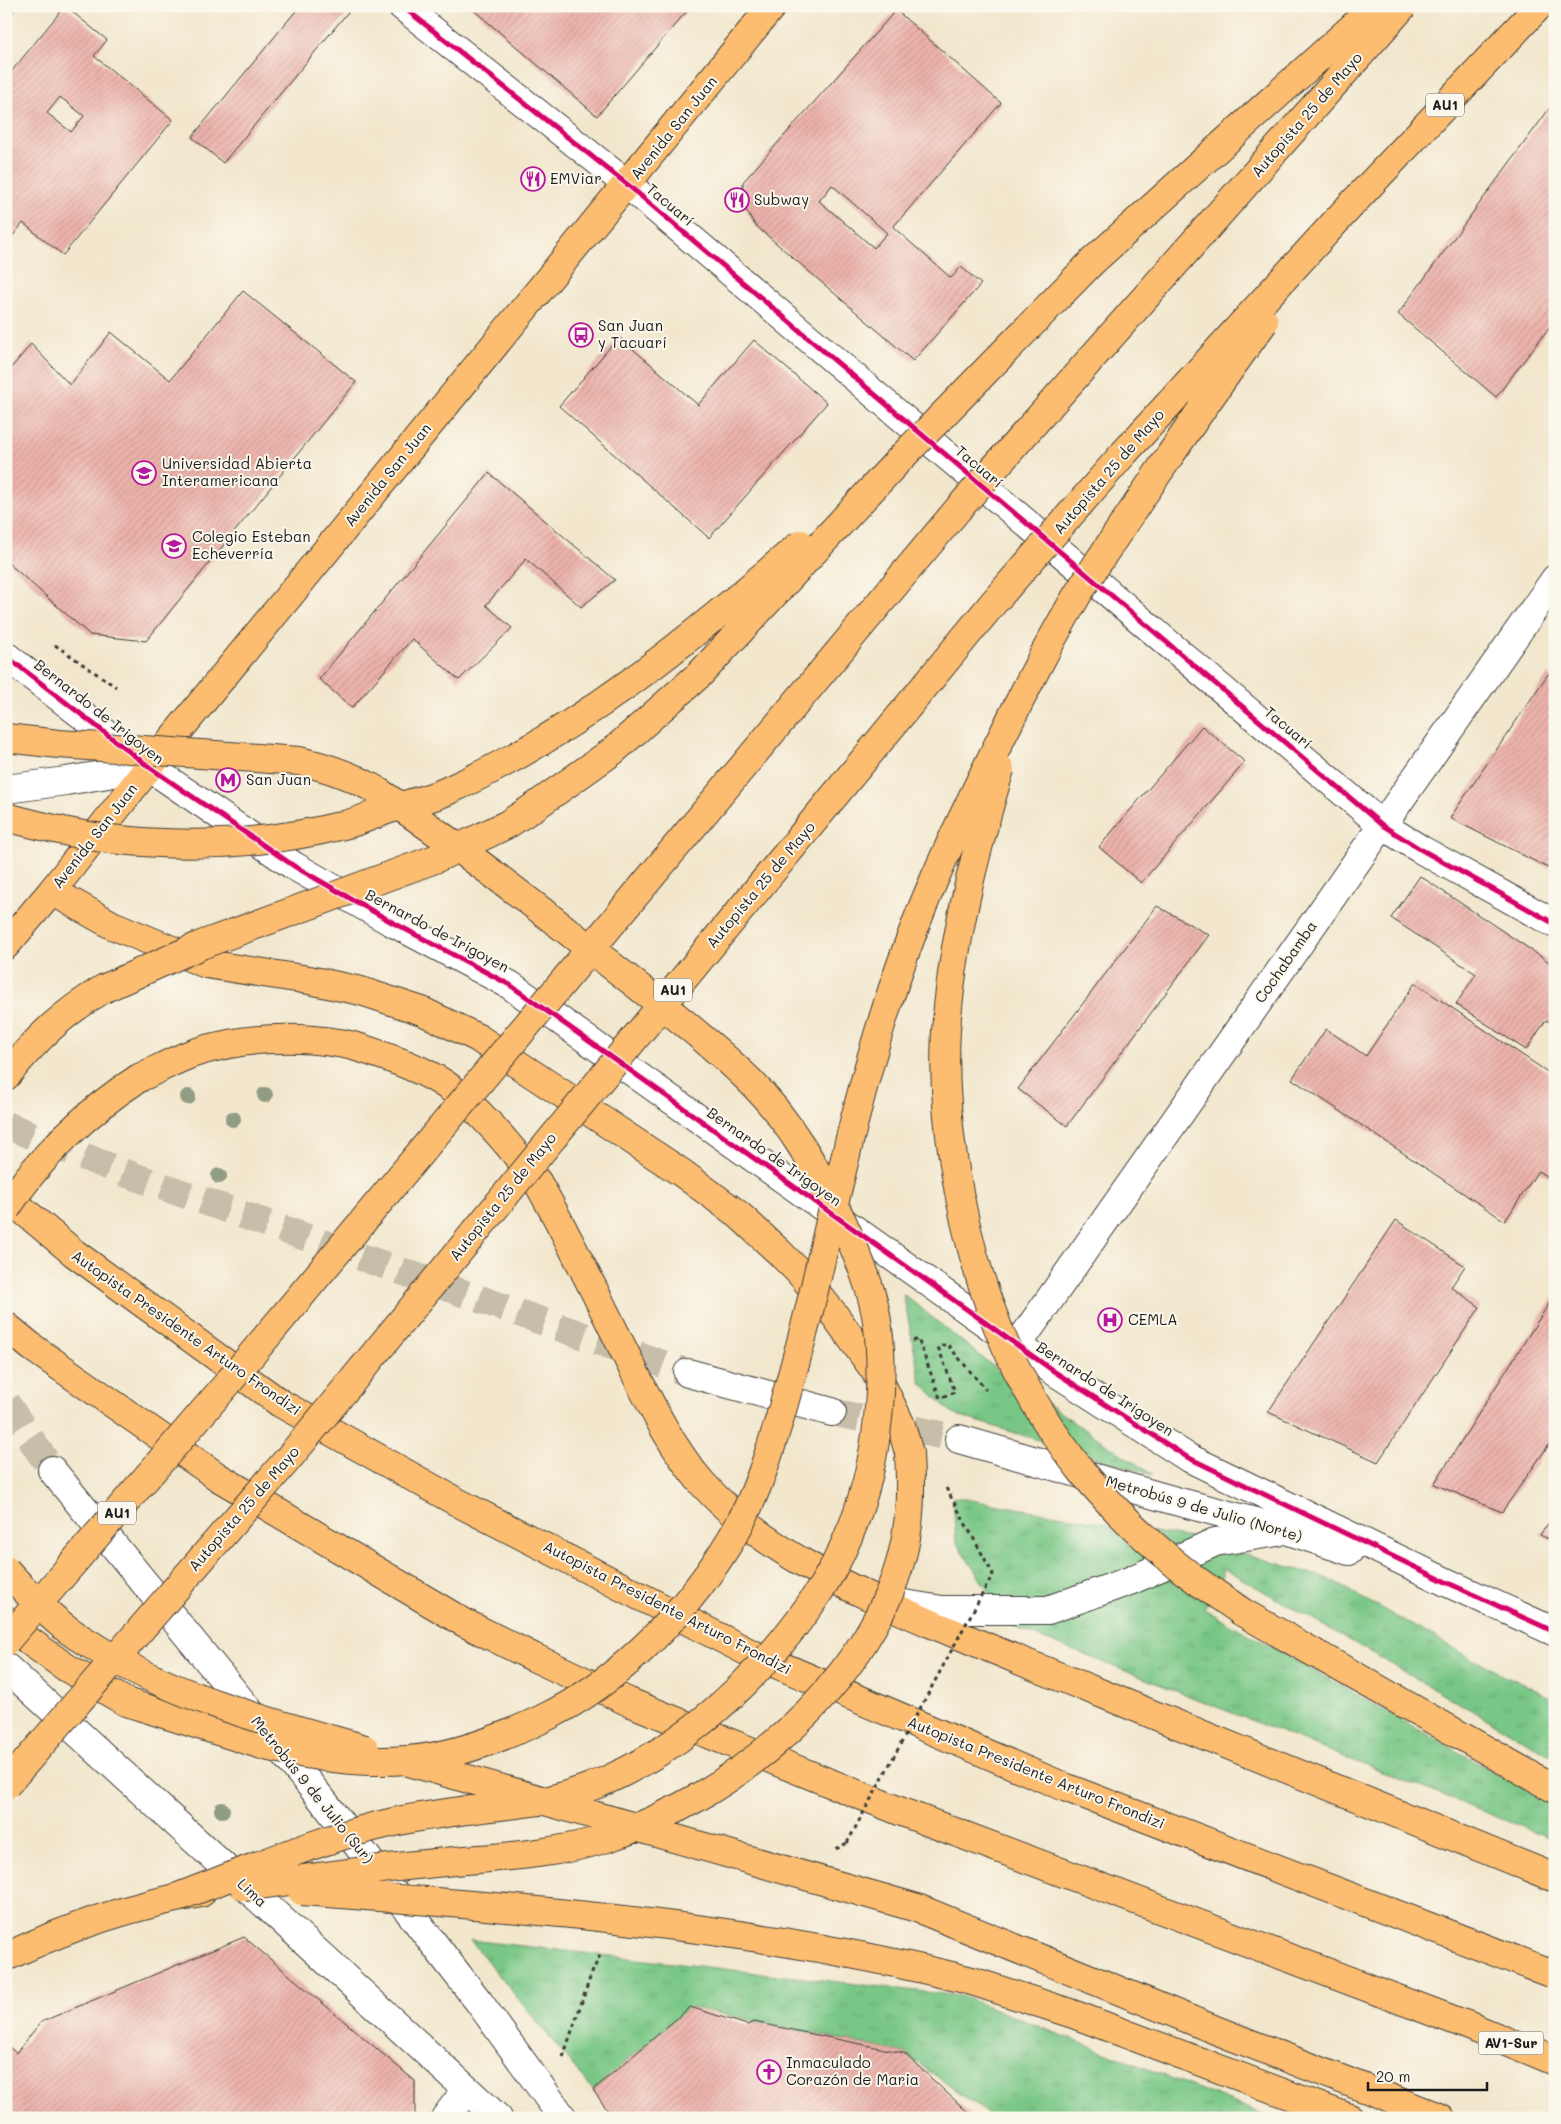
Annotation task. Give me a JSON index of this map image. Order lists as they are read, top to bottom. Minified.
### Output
{"streets":{"main road":["AU1","Autopista 25 de Mayo","Avenida San Juan","Autopista Presidente Arturo Frondizi","AV1-Sur"],"street":["Tacuarí","Bernardo de Irigoyen","Cochabamba","Metrobús 9 de Julio (Norte)","Metrobús 9 de Julio (Sur)","Lima"]},"crossings":[["Avenida San Juan","Tacuarí"],["Avenida San Juan","Bernardo de Irigoyen"],["Tacuarí","Cochabamba"],["Bernardo de Irigoyen","Cochabamba"],["Bernardo de Irigoyen","Metrobús 9 de Julio (Norte)"]],"places":{"restaurant":["EMViar","Subway"],"bus stop":["San Juan y Tacuarí"],"school or university":["Universidad Abierta Interamericana","Colegio Esteban Echeverría"],"metro station":["San Juan"],"hospital":["CEMLA"],"church":["Inmaculado Corazón de Maria"]},"scale_bar":"20 m"}
